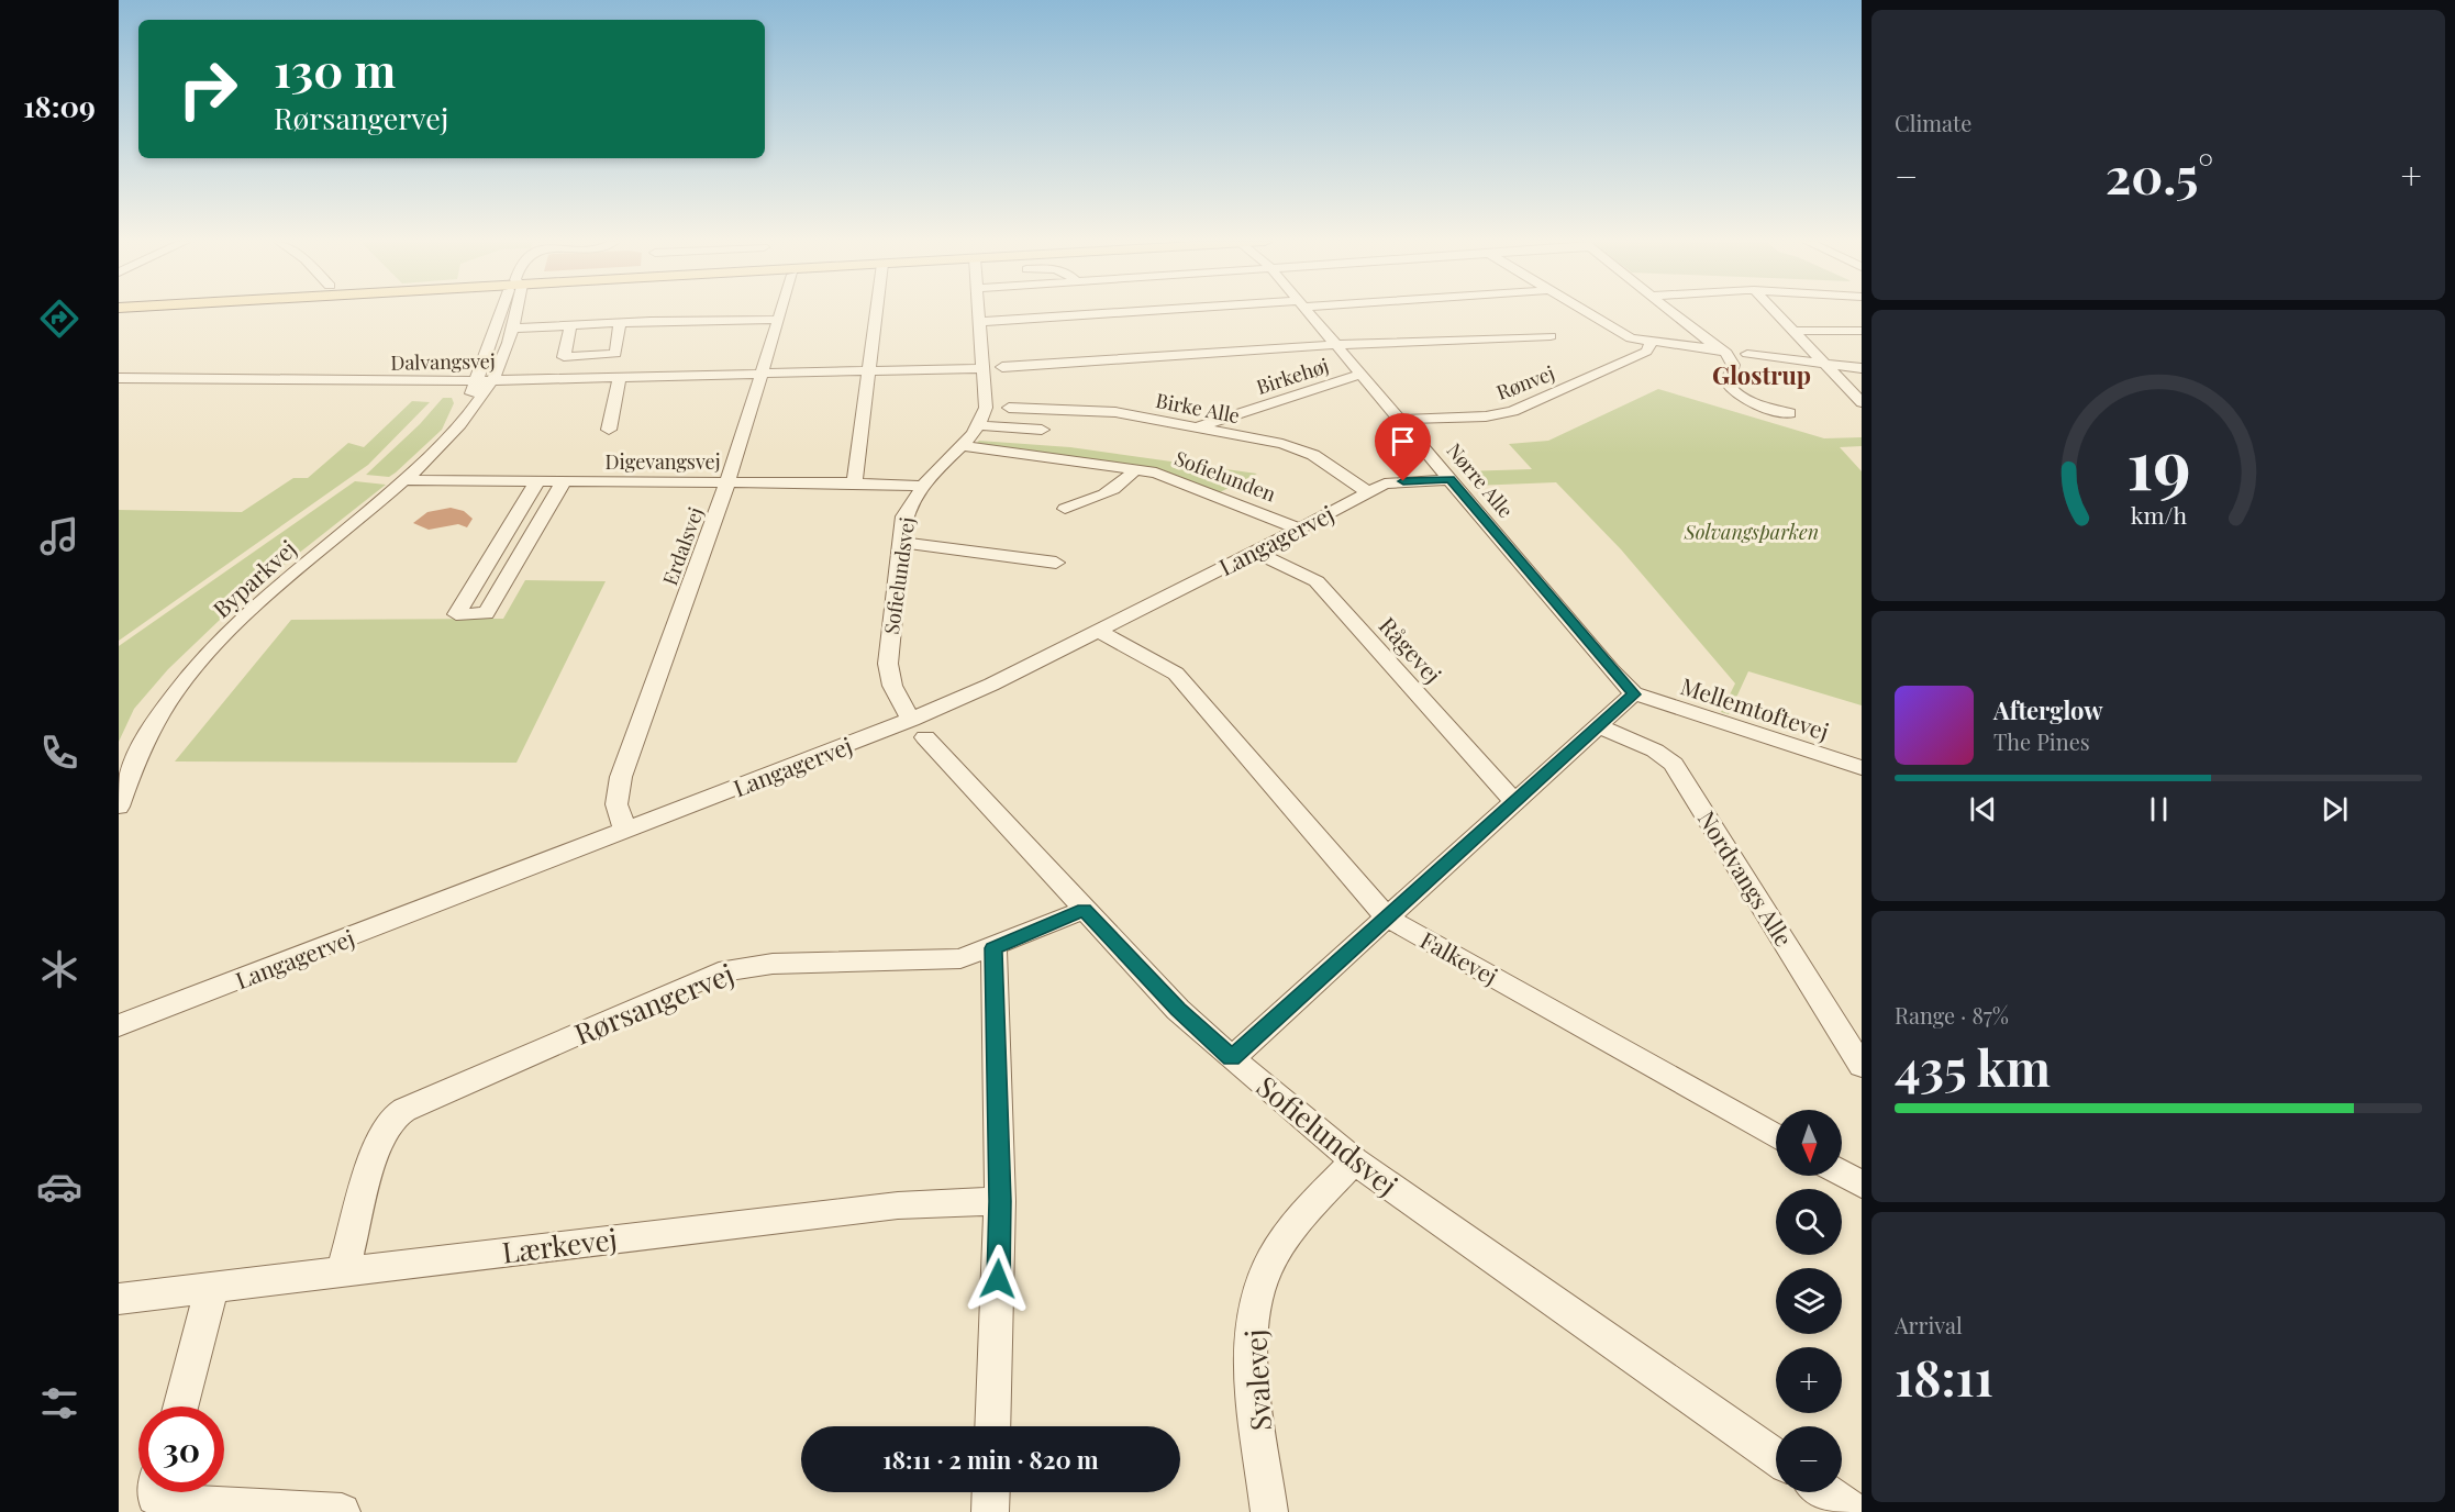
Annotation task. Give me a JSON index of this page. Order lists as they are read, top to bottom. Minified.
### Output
{"streets":{"street":["Dalvangsvej","Birkehøj","Rønvej","Birke Alle","Digevangsvej","Sofielunden","Nørre Alle","Langagervej","Erdalsvej","Sofielundsvej","Byparkvej","Rågevej","Mellemtoftevej","Nordvangs Alle","Falkevej","Rørsangervej","Lærkevej","Svalevej"]},"crossings":[["Dalvangsvej","Erdalsvej"],["Dalvangsvej","Sofielundsvej"],["Dalvangsvej","Byparkvej"],["Birkehøj","Birke Alle"],["Birkehøj","Nørre Alle"],["Rønvej","Nørre Alle"],["Birke Alle","Langagervej"],["Digevangsvej","Erdalsvej"],["Digevangsvej","Sofielundsvej"],["Digevangsvej","Byparkvej"],["Sofielunden","Langagervej"],["Sofielunden","Sofielundsvej"],["Nørre Alle","Langagervej"],["Nørre Alle","Mellemtoftevej"],["Langagervej","Erdalsvej"],["Langagervej","Sofielundsvej"],["Langagervej","Rågevej"],["Langagervej","Falkevej"],["Sofielundsvej","Rørsangervej"],["Sofielundsvej","Svalevej"],["Rørsangervej","Lærkevej"]],"districts":["Glostrup"],"parks":["Solvangsparken"],"north":"bottom","page":{"tabs":"18:09","tile":["Climate",["Range · 87%","435 km"],["Arrival","18:11"]],"turn":["130 m","Rørsangervej"],"heat":["−","20.5°","+"],"song":["Afterglow","The Pines"],"map_buttons":["+","−"],"limit":"30","trip":"18:11 · 2 min · 820 m","gauge":["19","km/h"]}}
